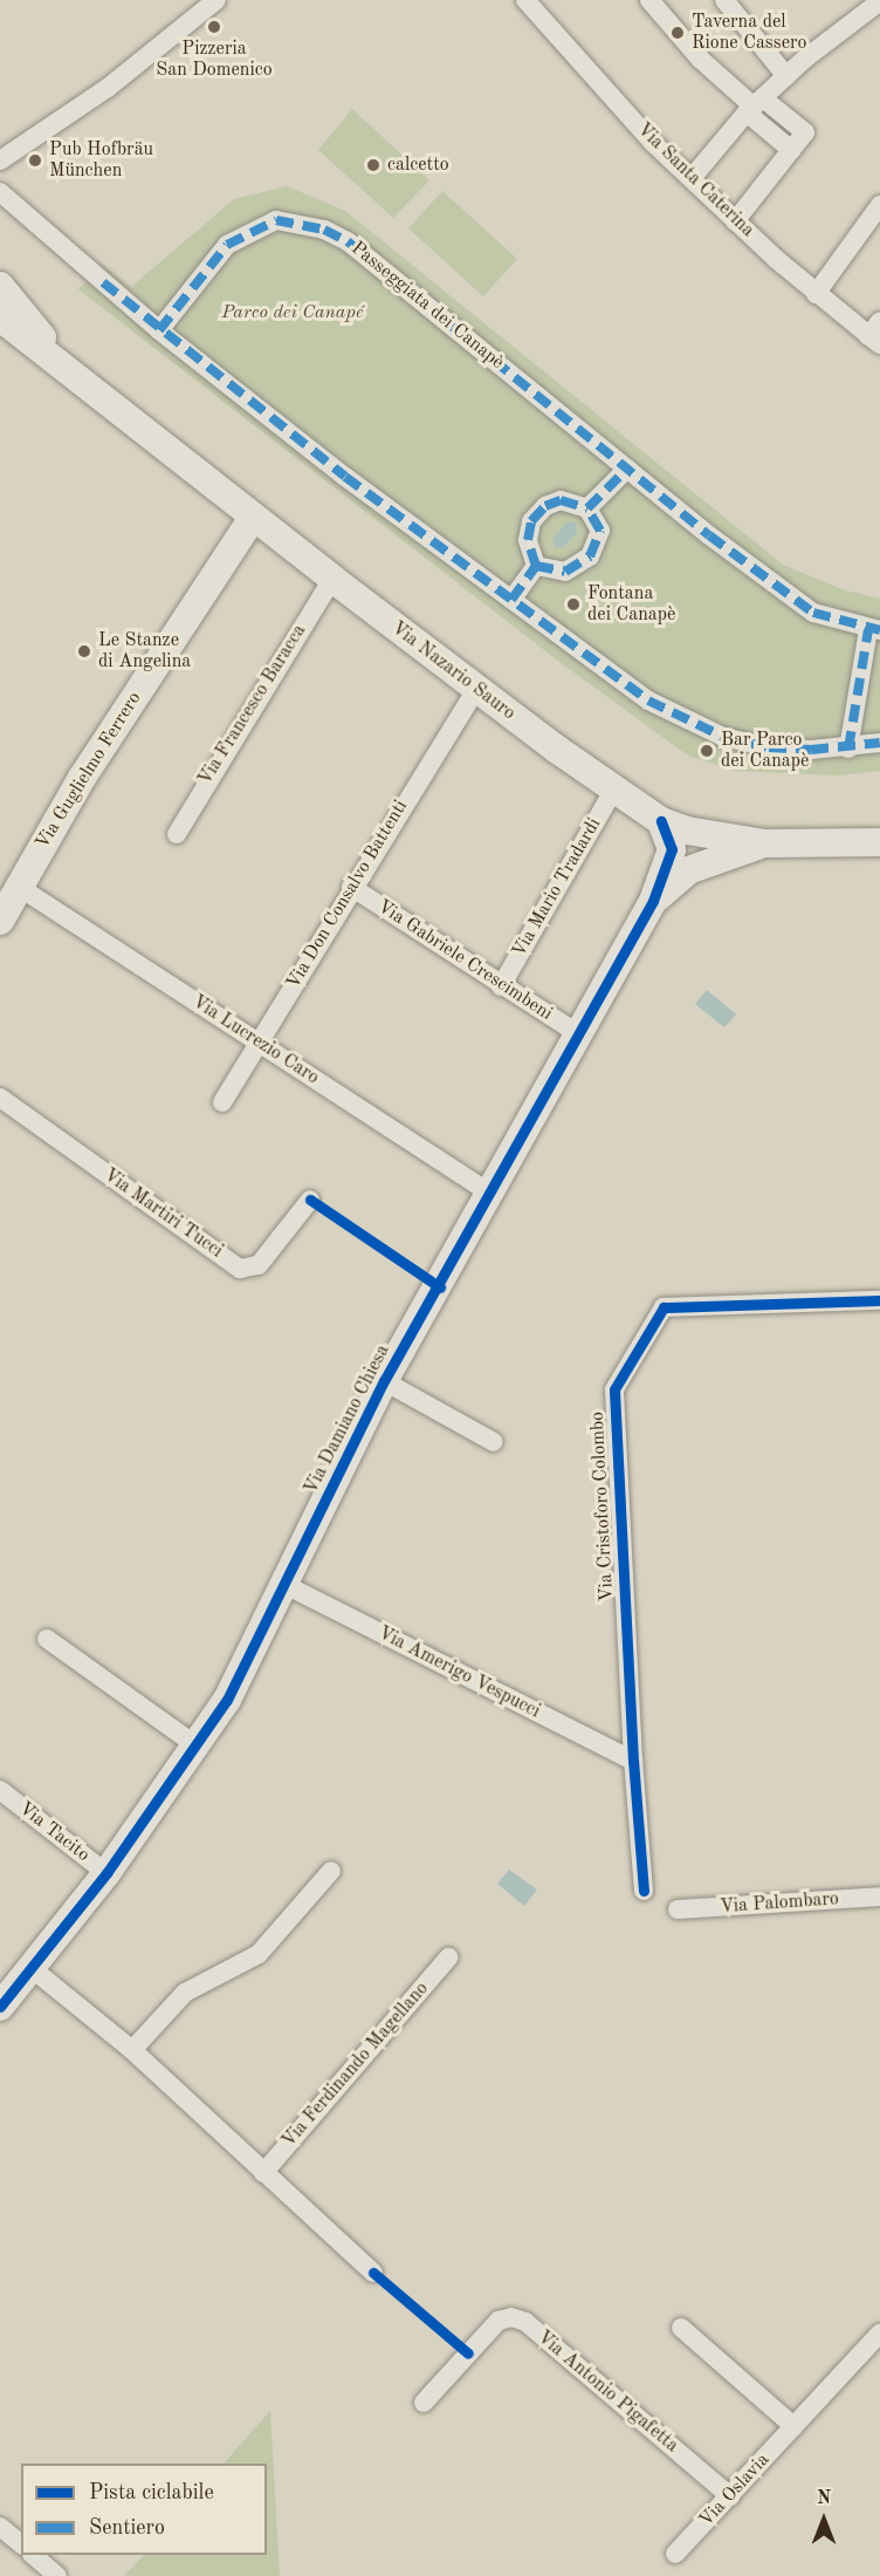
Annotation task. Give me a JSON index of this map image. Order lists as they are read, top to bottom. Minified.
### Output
{"streets":{"street":["Via Santa Caterina","Passeggiata dei Canapè","Via Nazario Sauro","Via Francesco Baracca","Via Guglielmo Ferrero","Via Mario Tradardi","Via Don Consalvo Battenti","Via Gabriele Crescimbeni","Via Lucrezio Caro","Via Martiri Tucci","Via Damiano Chiesa","Via Cristoforo Colombo","Via Amerigo Vespucci","Via Tacito","Via Palombaro","Via Ferdinando Magellano","Via Antonio Pigafetta","Via Oslavia"]},"crossings":[["Via Nazario Sauro","Via Francesco Baracca"],["Via Nazario Sauro","Via Guglielmo Ferrero"],["Via Nazario Sauro","Via Mario Tradardi"],["Via Nazario Sauro","Via Don Consalvo Battenti"],["Via Nazario Sauro","Via Damiano Chiesa"],["Via Guglielmo Ferrero","Via Lucrezio Caro"],["Via Mario Tradardi","Via Gabriele Crescimbeni"],["Via Don Consalvo Battenti","Via Gabriele Crescimbeni"],["Via Don Consalvo Battenti","Via Lucrezio Caro"],["Via Gabriele Crescimbeni","Via Damiano Chiesa"],["Via Lucrezio Caro","Via Damiano Chiesa"],["Via Damiano Chiesa","Via Amerigo Vespucci"],["Via Damiano Chiesa","Via Tacito"],["Via Cristoforo Colombo","Via Amerigo Vespucci"],["Via Antonio Pigafetta","Via Oslavia"]],"parks":["Parco dei Canapé"],"places":["Pizzeria San Domenico","Taverna del Rione Cassero","Pub Hofbräu München","calcetto","Fontana dei Canapè","Le Stanze di Angelina","Bar Parco dei Canapè"],"legend":["Pista ciclabile","Sentiero"],"north":"top"}
